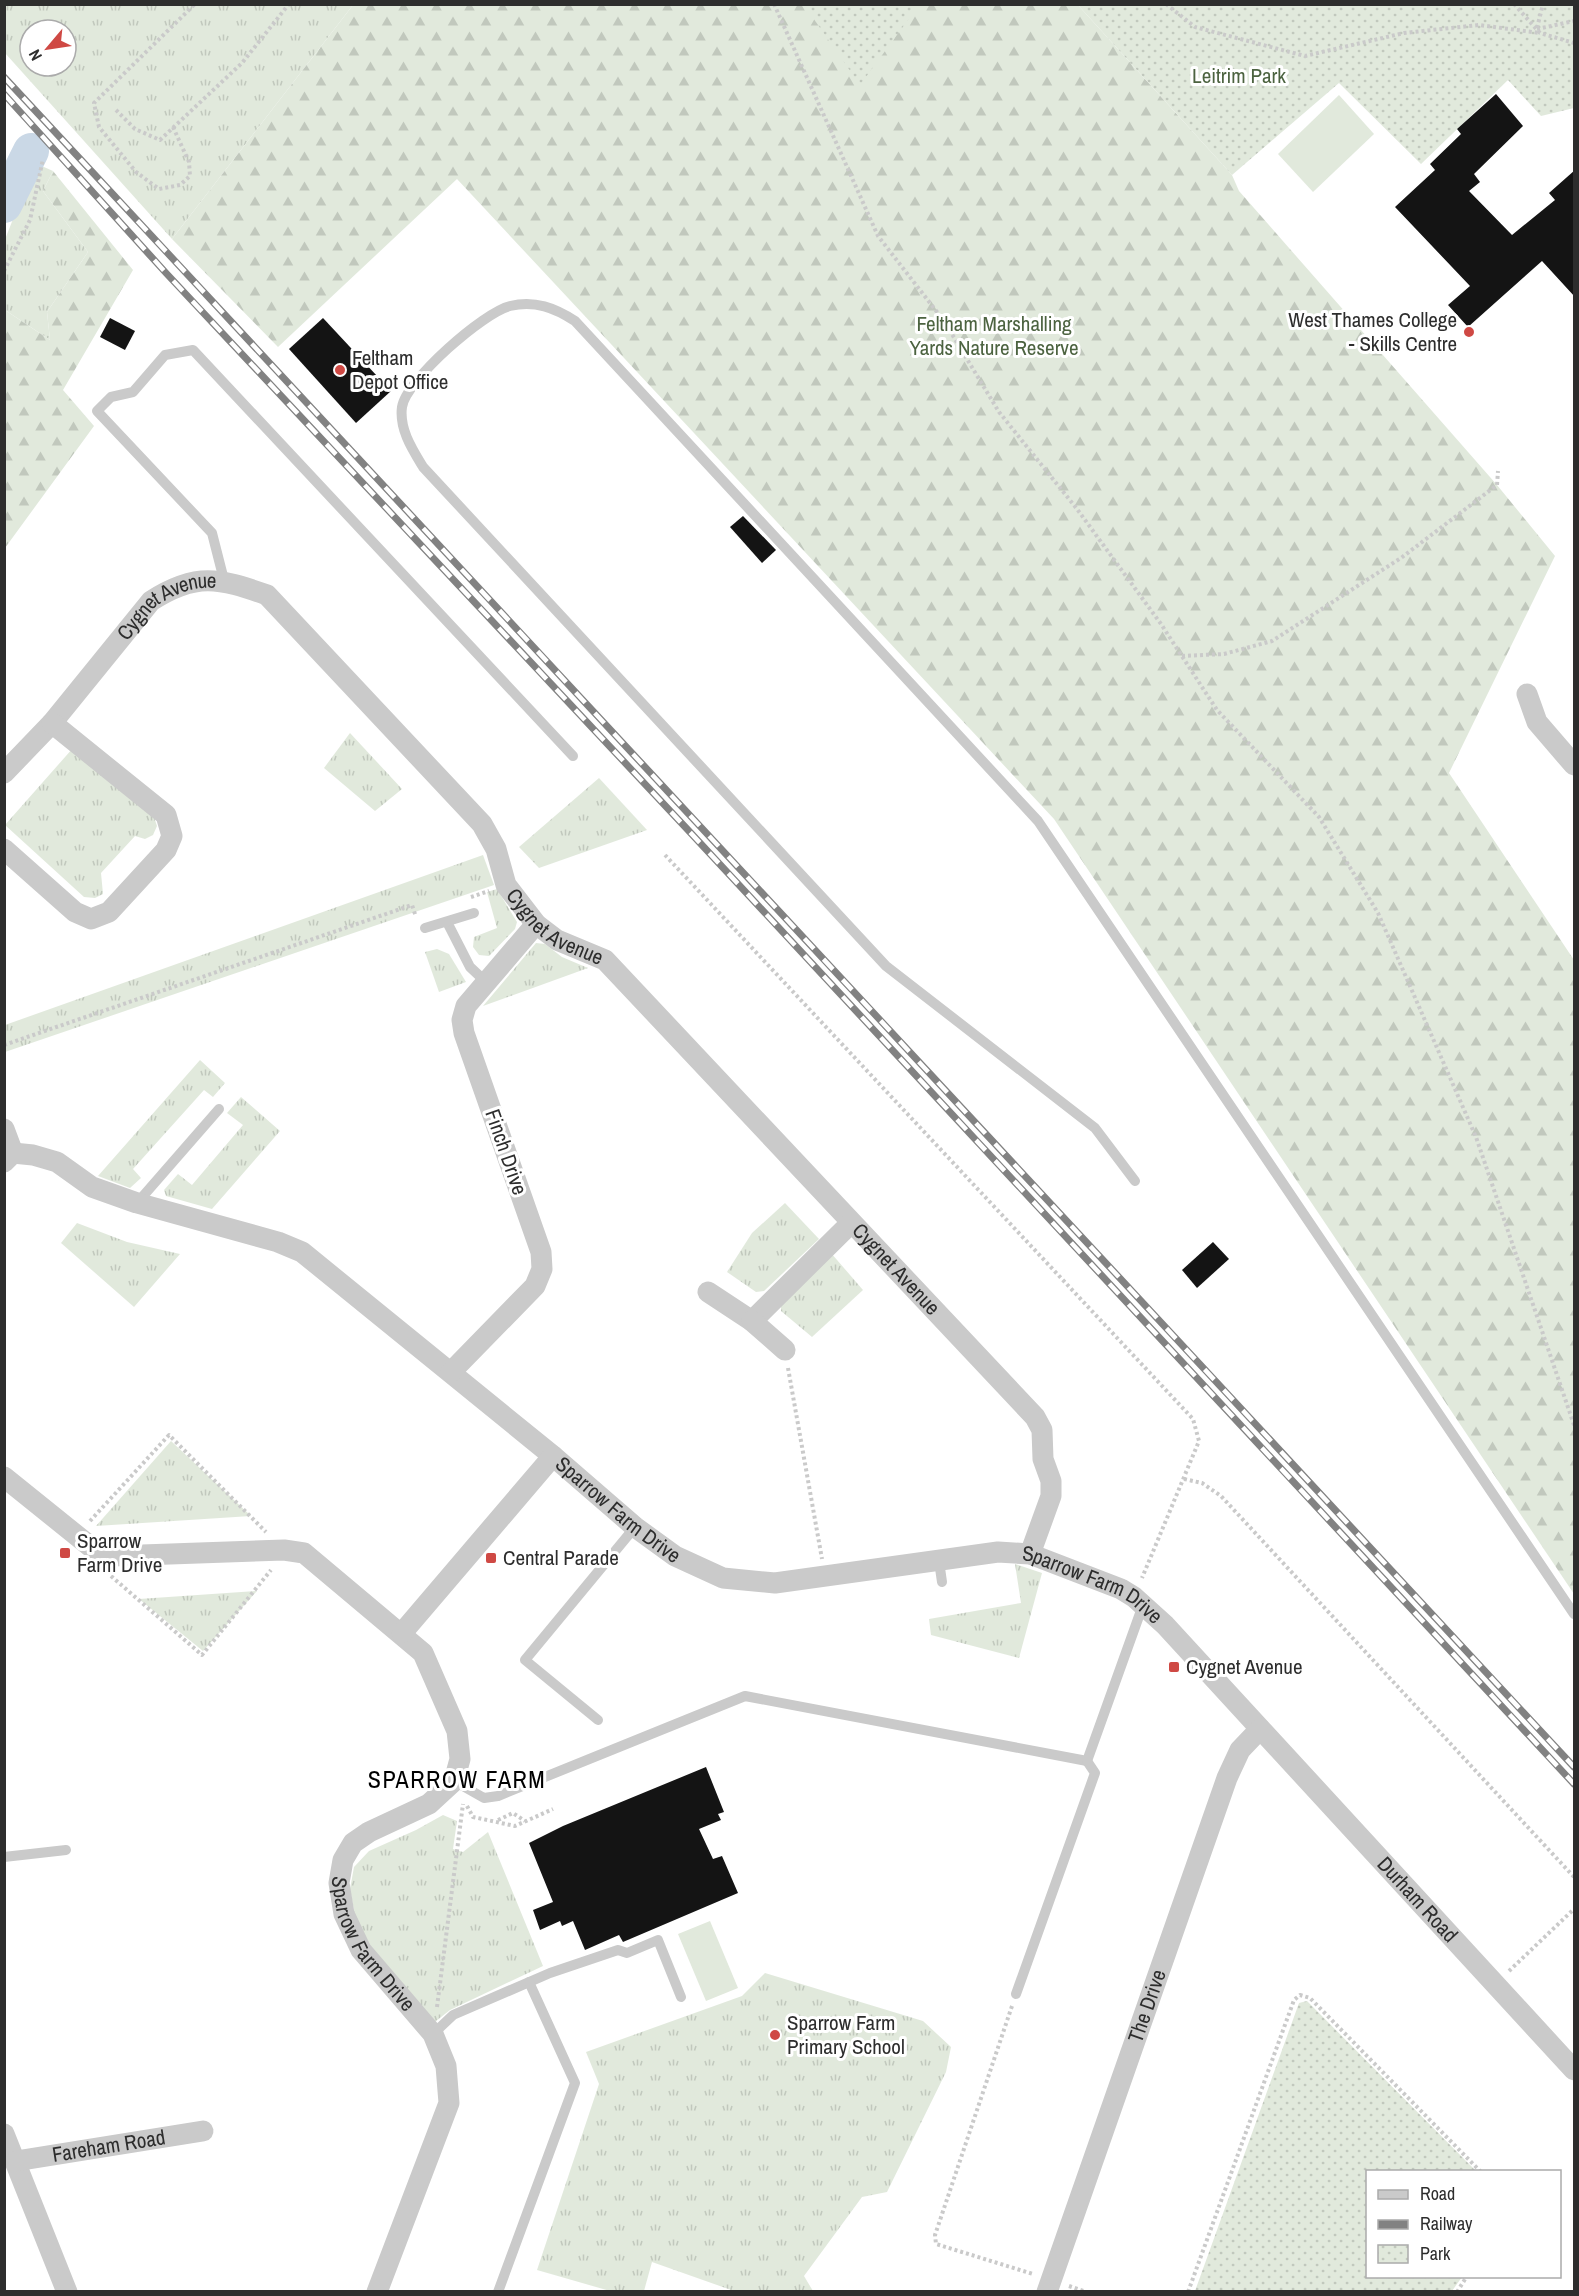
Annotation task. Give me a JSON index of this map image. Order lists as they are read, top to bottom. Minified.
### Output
{"streets":{"street":["Cygnet Avenue","Finch Drive","Sparrow Farm Drive","Durham Road","The Drive","Fareham Road"]},"crossings":[["Cygnet Avenue","Finch Drive"],["Cygnet Avenue","Sparrow Farm Drive"],["Finch Drive","Sparrow Farm Drive"],["Sparrow Farm Drive","Durham Road"],["Sparrow Farm Drive","The Drive"],["Durham Road","The Drive"]],"districts":["SPARROW FARM"],"parks":["Leitrim Park","Feltham Marshalling Yards Nature Reserve"],"places":{"other":["West Thames College - Skills Centre","Feltham Depot Office","Sparrow Farm Primary School"],"transit":["Sparrow Farm Drive","Central Parade","Cygnet Avenue"]},"legend":["Road","Railway","Park"],"north":"bottom left"}
